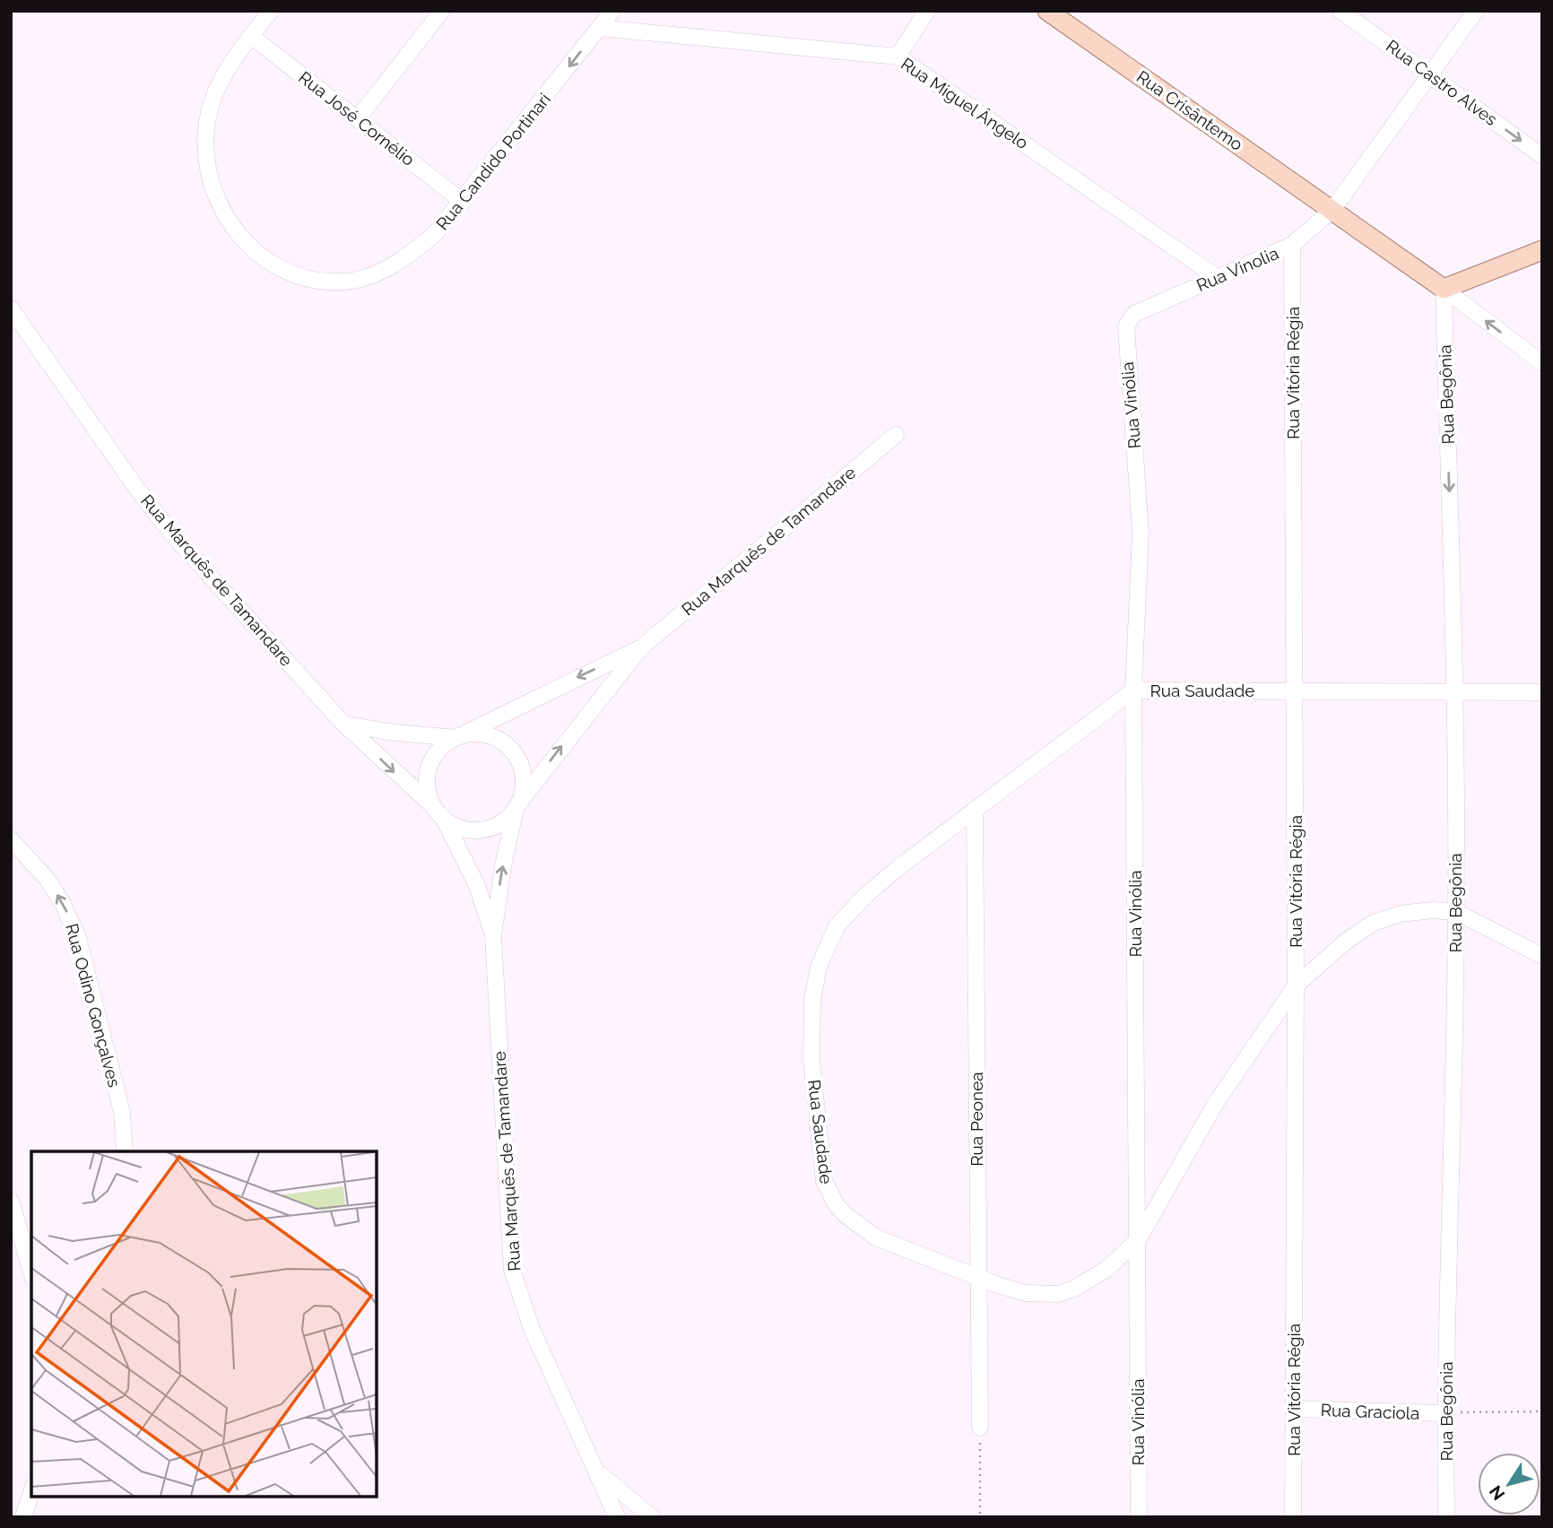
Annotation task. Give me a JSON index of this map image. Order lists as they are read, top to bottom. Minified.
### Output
{"streets":{"main road":["Rua Crisântemo"],"street":["Rua Castro Alves","Rua Miguel Ângelo","Rua José Cornélio","Rua Candido Portinari","Rua Vinolia","Rua Vitória Régia","Rua Begônia","Rua Vinólia","Rua Marquês de Tamandare","Rua Saudade","Rua Odino Gonçalves","Rua Peonea","Rua Graciola"]},"crossings":[["Rua Castro Alves","Rua Vinolia"],["Rua Miguel Ângelo","Rua Candido Portinari"],["Rua Miguel Ângelo","Rua Vinolia"],["Rua Crisântemo","Rua Vinolia"],["Rua Crisântemo","Rua Begônia"],["Rua José Cornélio","Rua Candido Portinari"],["Rua Vinolia","Rua Vitória Régia"],["Rua Vinolia","Rua Vinólia"],["Rua Vitória Régia","Rua Saudade"],["Rua Vitória Régia","Rua Graciola"],["Rua Begônia","Rua Saudade"],["Rua Begônia","Rua Graciola"],["Rua Vinólia","Rua Saudade"],["Rua Saudade","Rua Peonea"]],"one_way":["Rua Castro Alves","Rua Odino Gonçalves"],"north":"bottom left"}
